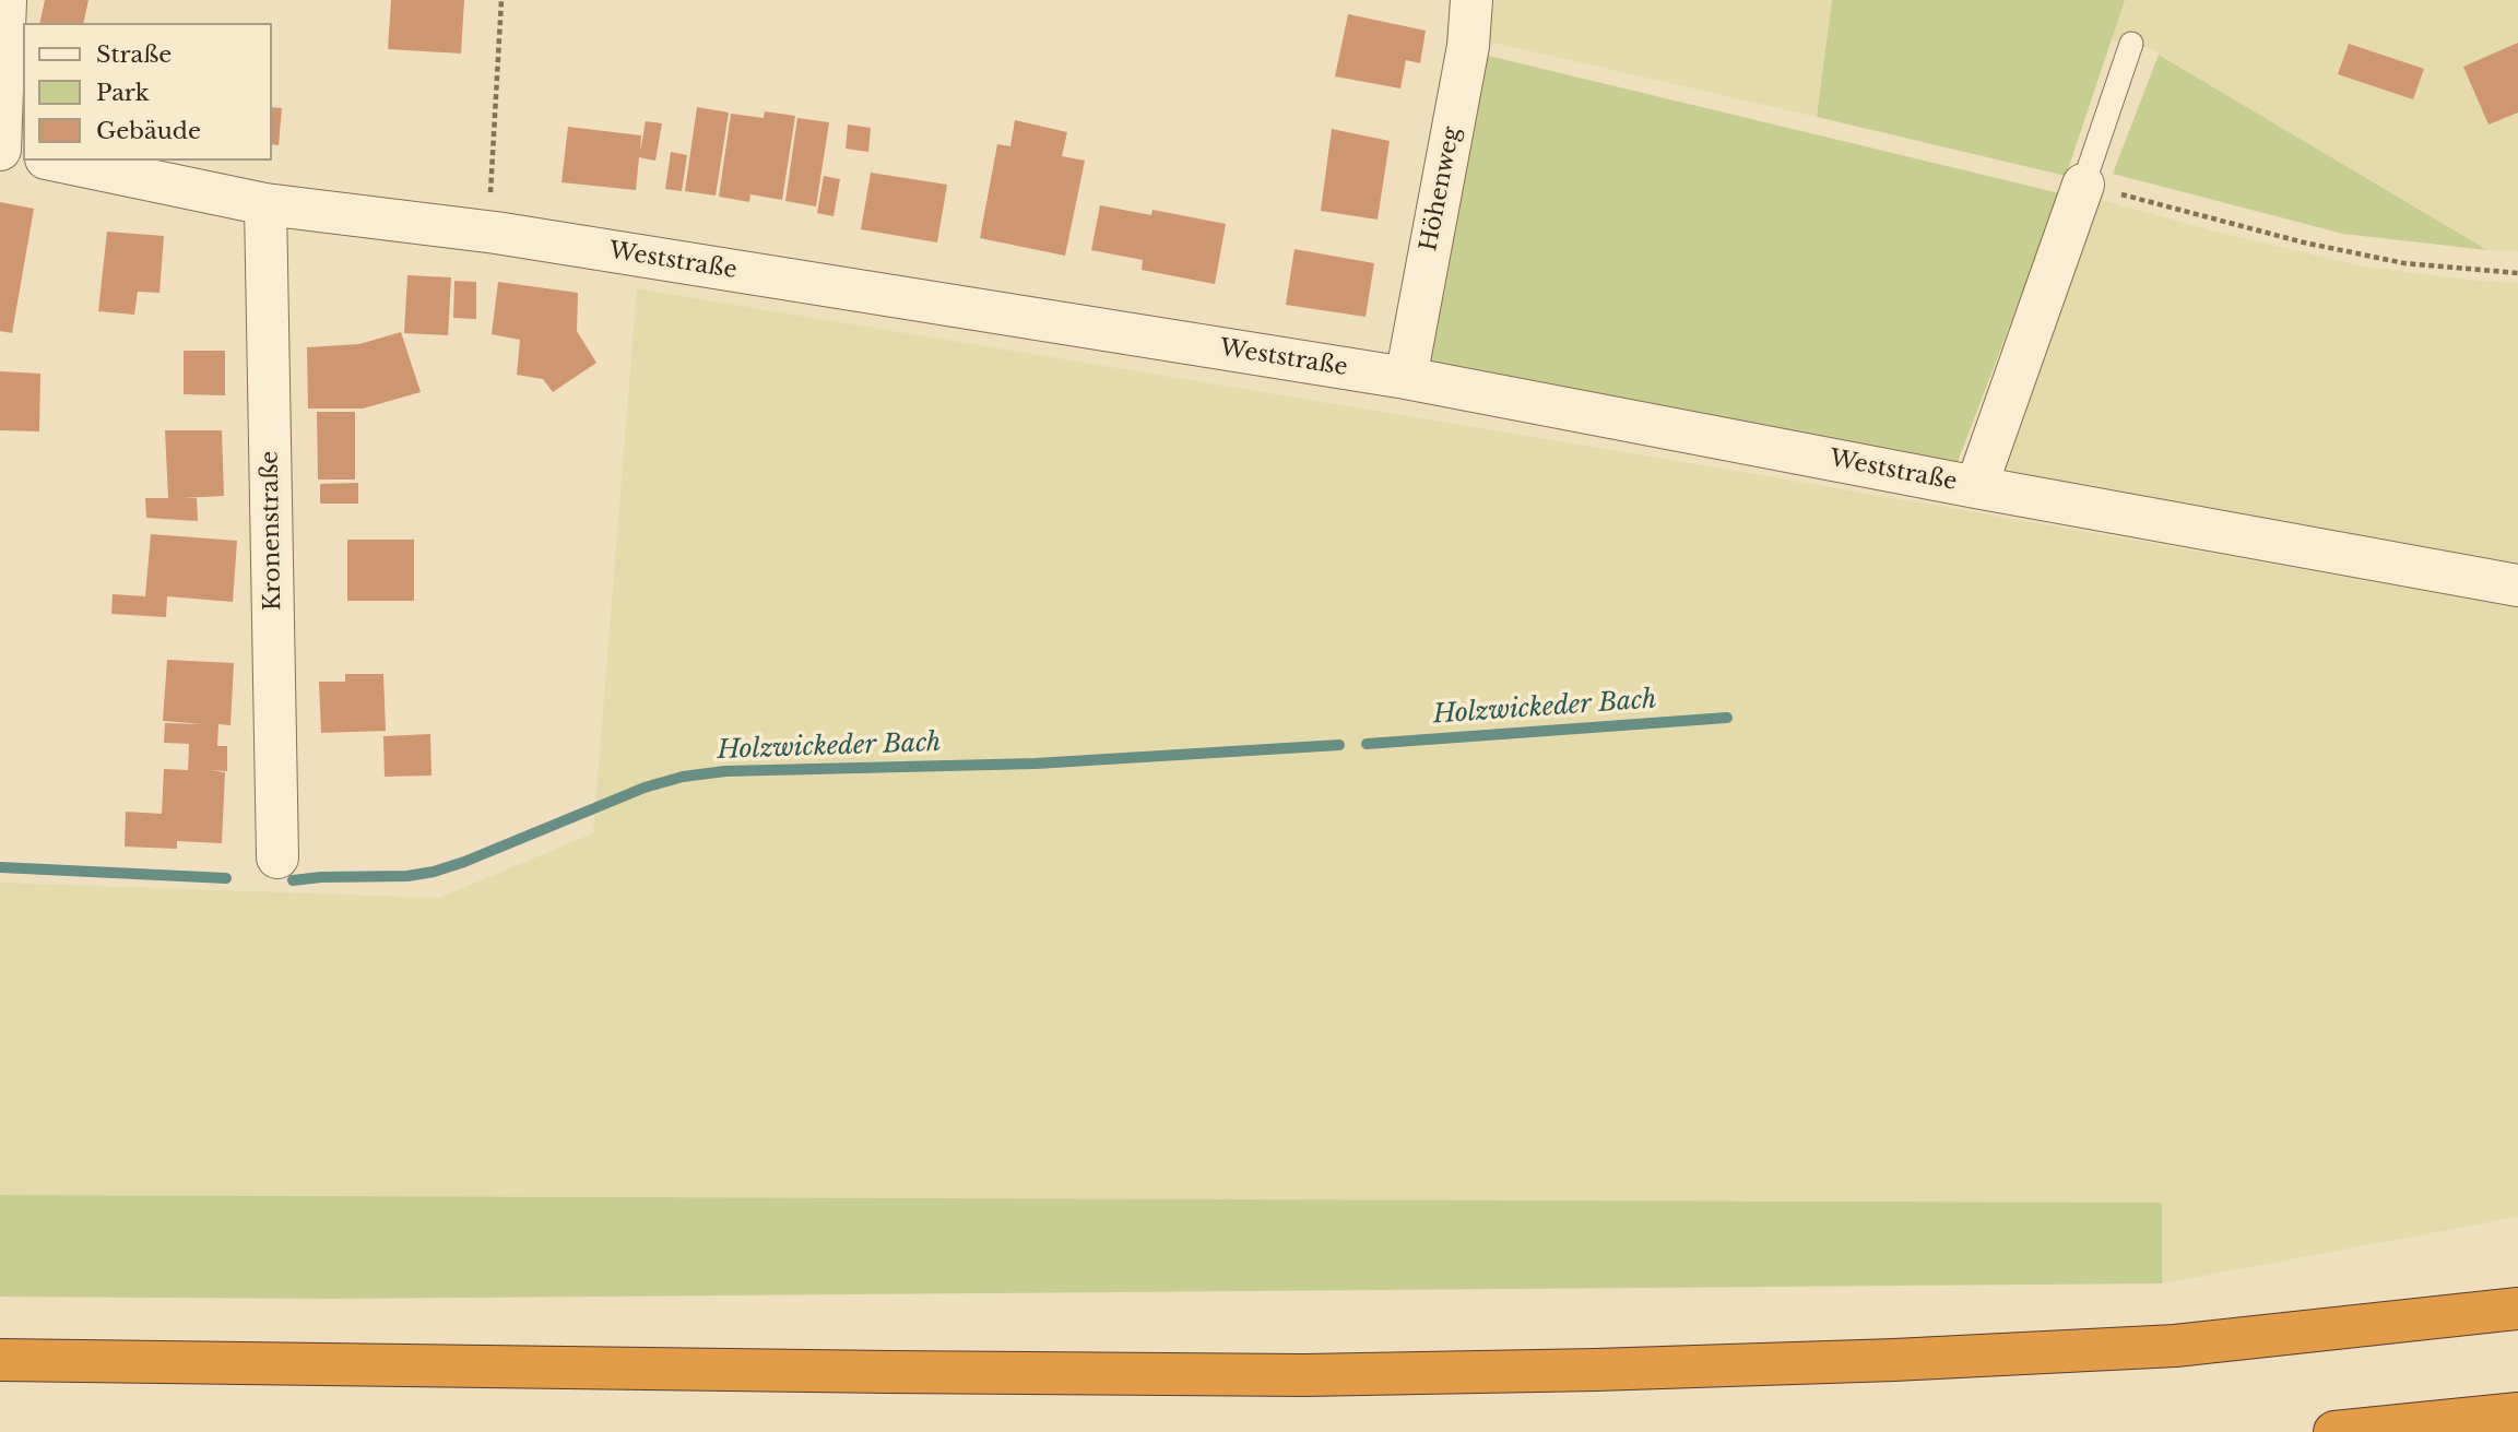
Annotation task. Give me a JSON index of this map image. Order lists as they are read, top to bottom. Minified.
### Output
{"streets":{"street":["Höhenweg","Weststraße","Kronenstraße"]},"crossings":[["Höhenweg","Weststraße"],["Weststraße","Kronenstraße"]],"water":["Holzwickeder Bach"],"legend":["Straße","Park","Gebäude"]}
